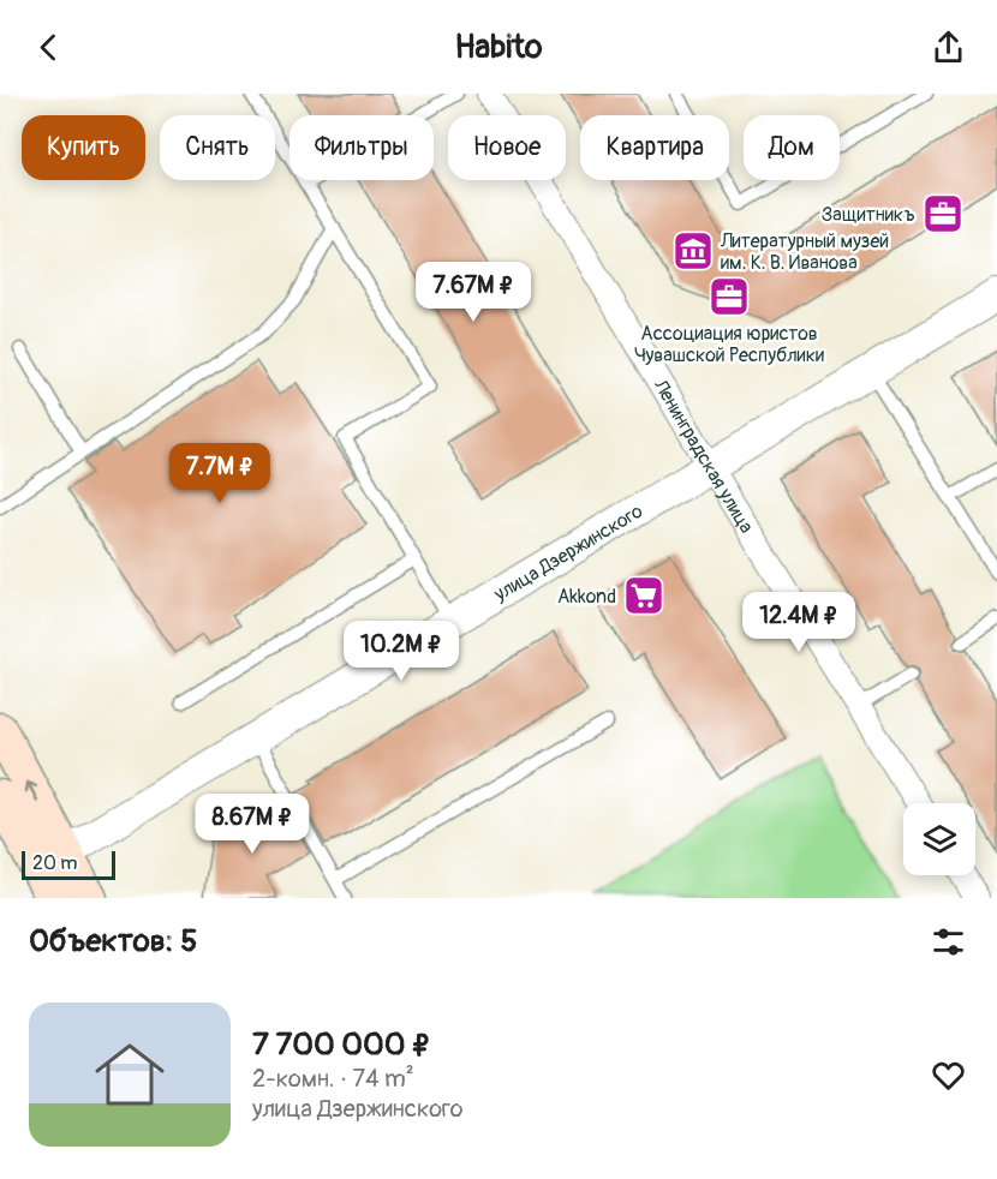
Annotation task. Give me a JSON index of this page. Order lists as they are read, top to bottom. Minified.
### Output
{"streets":{"street":["Ленинградская улица","улица Дзержинского"]},"crossings":[["Ленинградская улица","улица Дзержинского"]],"places":{"office":["Защитникъ","Ассоциация юристов Чувашской Республики"],"museum":["Литературный музей им. К. В. Иванова"],"supermarket":["Akkond"]},"scale_bar":"20 m","page":{"header":"Habito","chip":["Купить","Снять","Фильтры","Новое","Квартира","Дом"],"price":["7.67M ₽","7.7M ₽","12.4M ₽","10.2M ₽","8.67M ₽"],"scale":"20 m","heading":"Объектов: 5","list":[{"name":"7 700 000 ₽","note":"2-комн. · 74 m² · улица Дзержинского"}]}}
